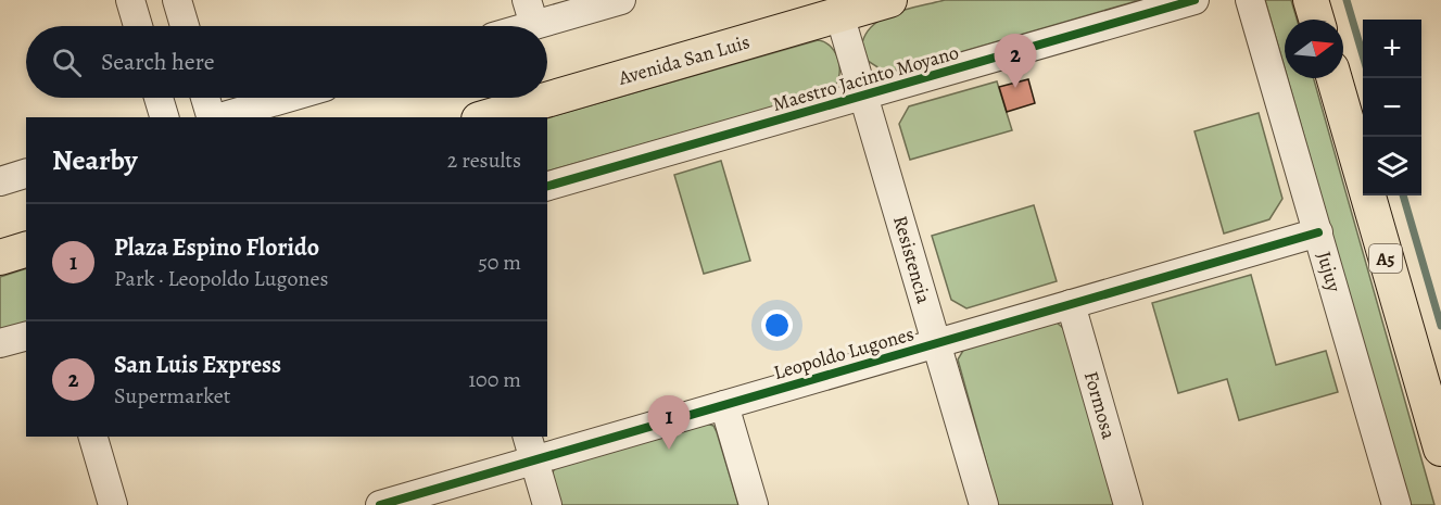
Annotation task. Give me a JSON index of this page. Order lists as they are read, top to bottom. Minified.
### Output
{"streets":{"main road":["Avenida San Luis","A5"],"street":["Maestro Jacinto Moyano","Resistencia","Jujuy","Leopoldo Lugones","Formosa"]},"crossings":[["Avenida San Luis","Resistencia"],["Maestro Jacinto Moyano","Resistencia"],["Resistencia","Leopoldo Lugones"],["Jujuy","Leopoldo Lugones"],["Leopoldo Lugones","Formosa"]],"north":"right","page":{"map_buttons":["+","−"],"search":"Search here","pins":["2","1"],"heading":["Nearby","2 results"],"list":[{"mark":"1","name":"Plaza Espino Florido","note":"Park · Leopoldo Lugones","value":"50 m"},{"mark":"2","name":"San Luis Express","note":"Supermarket","value":"100 m"}]}}
